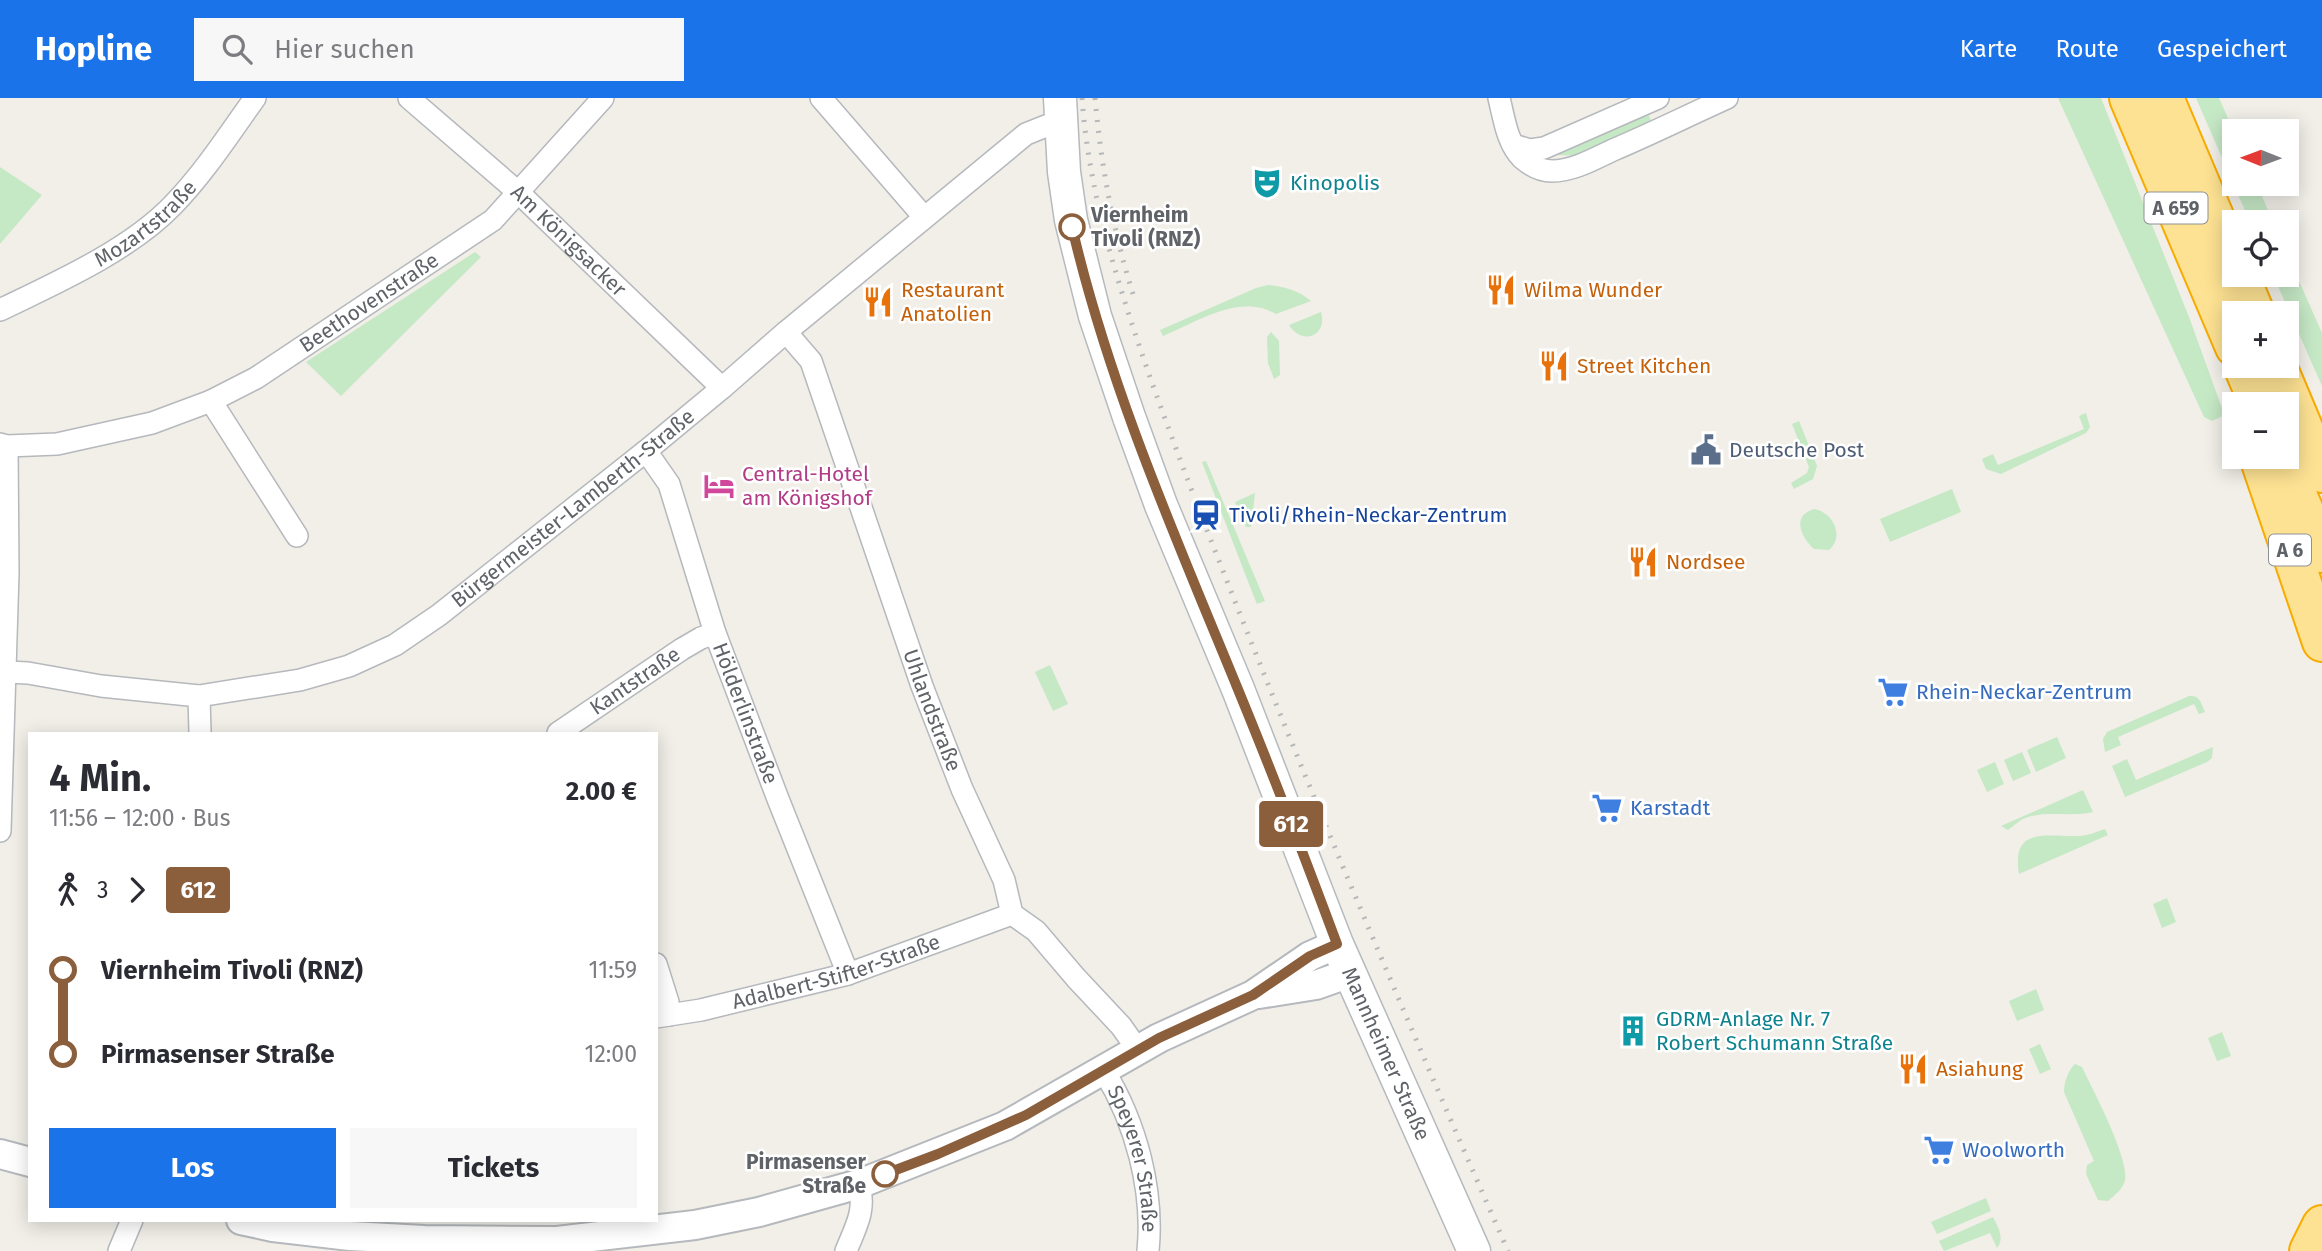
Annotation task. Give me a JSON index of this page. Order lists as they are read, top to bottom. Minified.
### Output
{"streets":{"highway":["A 659","A 6"],"main road":["Mannheimer Straße"],"street":["Mozartstraße","Am Königsacker","Beethovenstraße","Bürgermeister-Lamberth-Straße","Kantstraße","Uhlandstraße","Hölderlinstraße","Adalbert-Stifter-Straße","Speyerer Straße"]},"crossings":[["Am Königsacker","Beethovenstraße"],["Am Königsacker","Bürgermeister-Lamberth-Straße"],["Bürgermeister-Lamberth-Straße","Uhlandstraße"],["Bürgermeister-Lamberth-Straße","Hölderlinstraße"],["Bürgermeister-Lamberth-Straße","Mannheimer Straße"],["Kantstraße","Hölderlinstraße"],["Uhlandstraße","Adalbert-Stifter-Straße"],["Hölderlinstraße","Adalbert-Stifter-Straße"]],"places":{"theatre":["Kinopolis"],"other":["Viernheim Tivoli (RNZ)","Pirmasenser Straße"],"restaurant":["Wilma Wunder","Restaurant Anatolien","Street Kitchen","Nordsee","Asiahung"],"public building":["Deutsche Post"],"hotel":["Central-Hotel am Königshof"],"station":["Tivoli/Rhein-Neckar-Zentrum"],"supermarket":["Rhein-Neckar-Zentrum","Karstadt","Woolworth"],"building":["GDRM-Anlage Nr. 7 Robert Schumann Straße"]},"lines":["bus line 612"],"north":"left","page":{"header":"Hopline","search":"Hier suchen","nav":["Karte","Route","Gespeichert"],"on_map":"612","map_buttons":["+","−"],"heading":["4 Min.","11:56 – 12:00 · Bus","2.00 €"],"legs":["3","612"],"list":[{"name":"Viernheim Tivoli (RNZ)","value":"11:59"},{"name":"Pirmasenser Straße","value":"12:00"}],"buttons":["Los","Tickets"]}}
